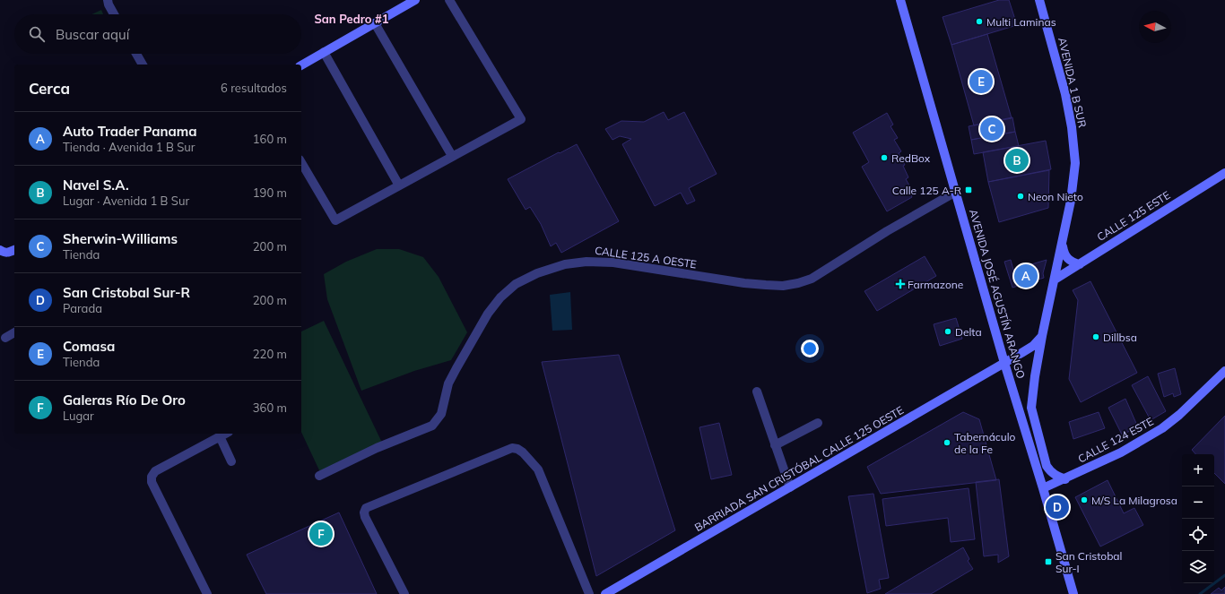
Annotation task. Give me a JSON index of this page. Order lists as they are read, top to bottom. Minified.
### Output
{"streets":{"main road":["AVENIDA 1 B SUR","CALLE 125 ESTE","AVENIDA JOSÉ AGUSTÍN ARANGO","CALLE 124 ESTE","BARRIADA SAN CRISTÓBAL CALLE 125 OESTE"],"street":["CALLE 125 A OESTE"]},"crossings":[["AVENIDA 1 B SUR","CALLE 125 ESTE"],["AVENIDA 1 B SUR","CALLE 124 ESTE"],["CALLE 125 A OESTE","AVENIDA JOSÉ AGUSTÍN ARANGO"],["AVENIDA JOSÉ AGUSTÍN ARANGO","CALLE 124 ESTE"],["AVENIDA JOSÉ AGUSTÍN ARANGO","BARRIADA SAN CRISTÓBAL CALLE 125 OESTE"]],"districts":["San Pedro #1"],"places":{"other":["Multi Laminas","RedBox","Neon Nieto","Delta","Dillbsa","Tabernáculo de la Fe","M/S La Milagrosa"],"transit":["Calle 125 A-R","San Cristobal Sur-I"],"health":["Farmazone"]},"north":"left","page":{"search":"Buscar aquí","heading":["Cerca","6 resultados"],"pins":["E","C","B","A","D","F"],"list":[{"mark":"A","name":"Auto Trader Panama","note":"Tienda · Avenida 1 B Sur","value":"160 m"},{"mark":"B","name":"Navel S.A.","note":"Lugar · Avenida 1 B Sur","value":"190 m"},{"mark":"C","name":"Sherwin-Williams","note":"Tienda","value":"200 m"},{"mark":"D","name":"San Cristobal Sur-R","note":"Parada","value":"200 m"},{"mark":"E","name":"Comasa","note":"Tienda","value":"220 m"},{"mark":"F","name":"Galeras Río De Oro","note":"Lugar","value":"360 m"}],"map_buttons":["+","−"]}}
